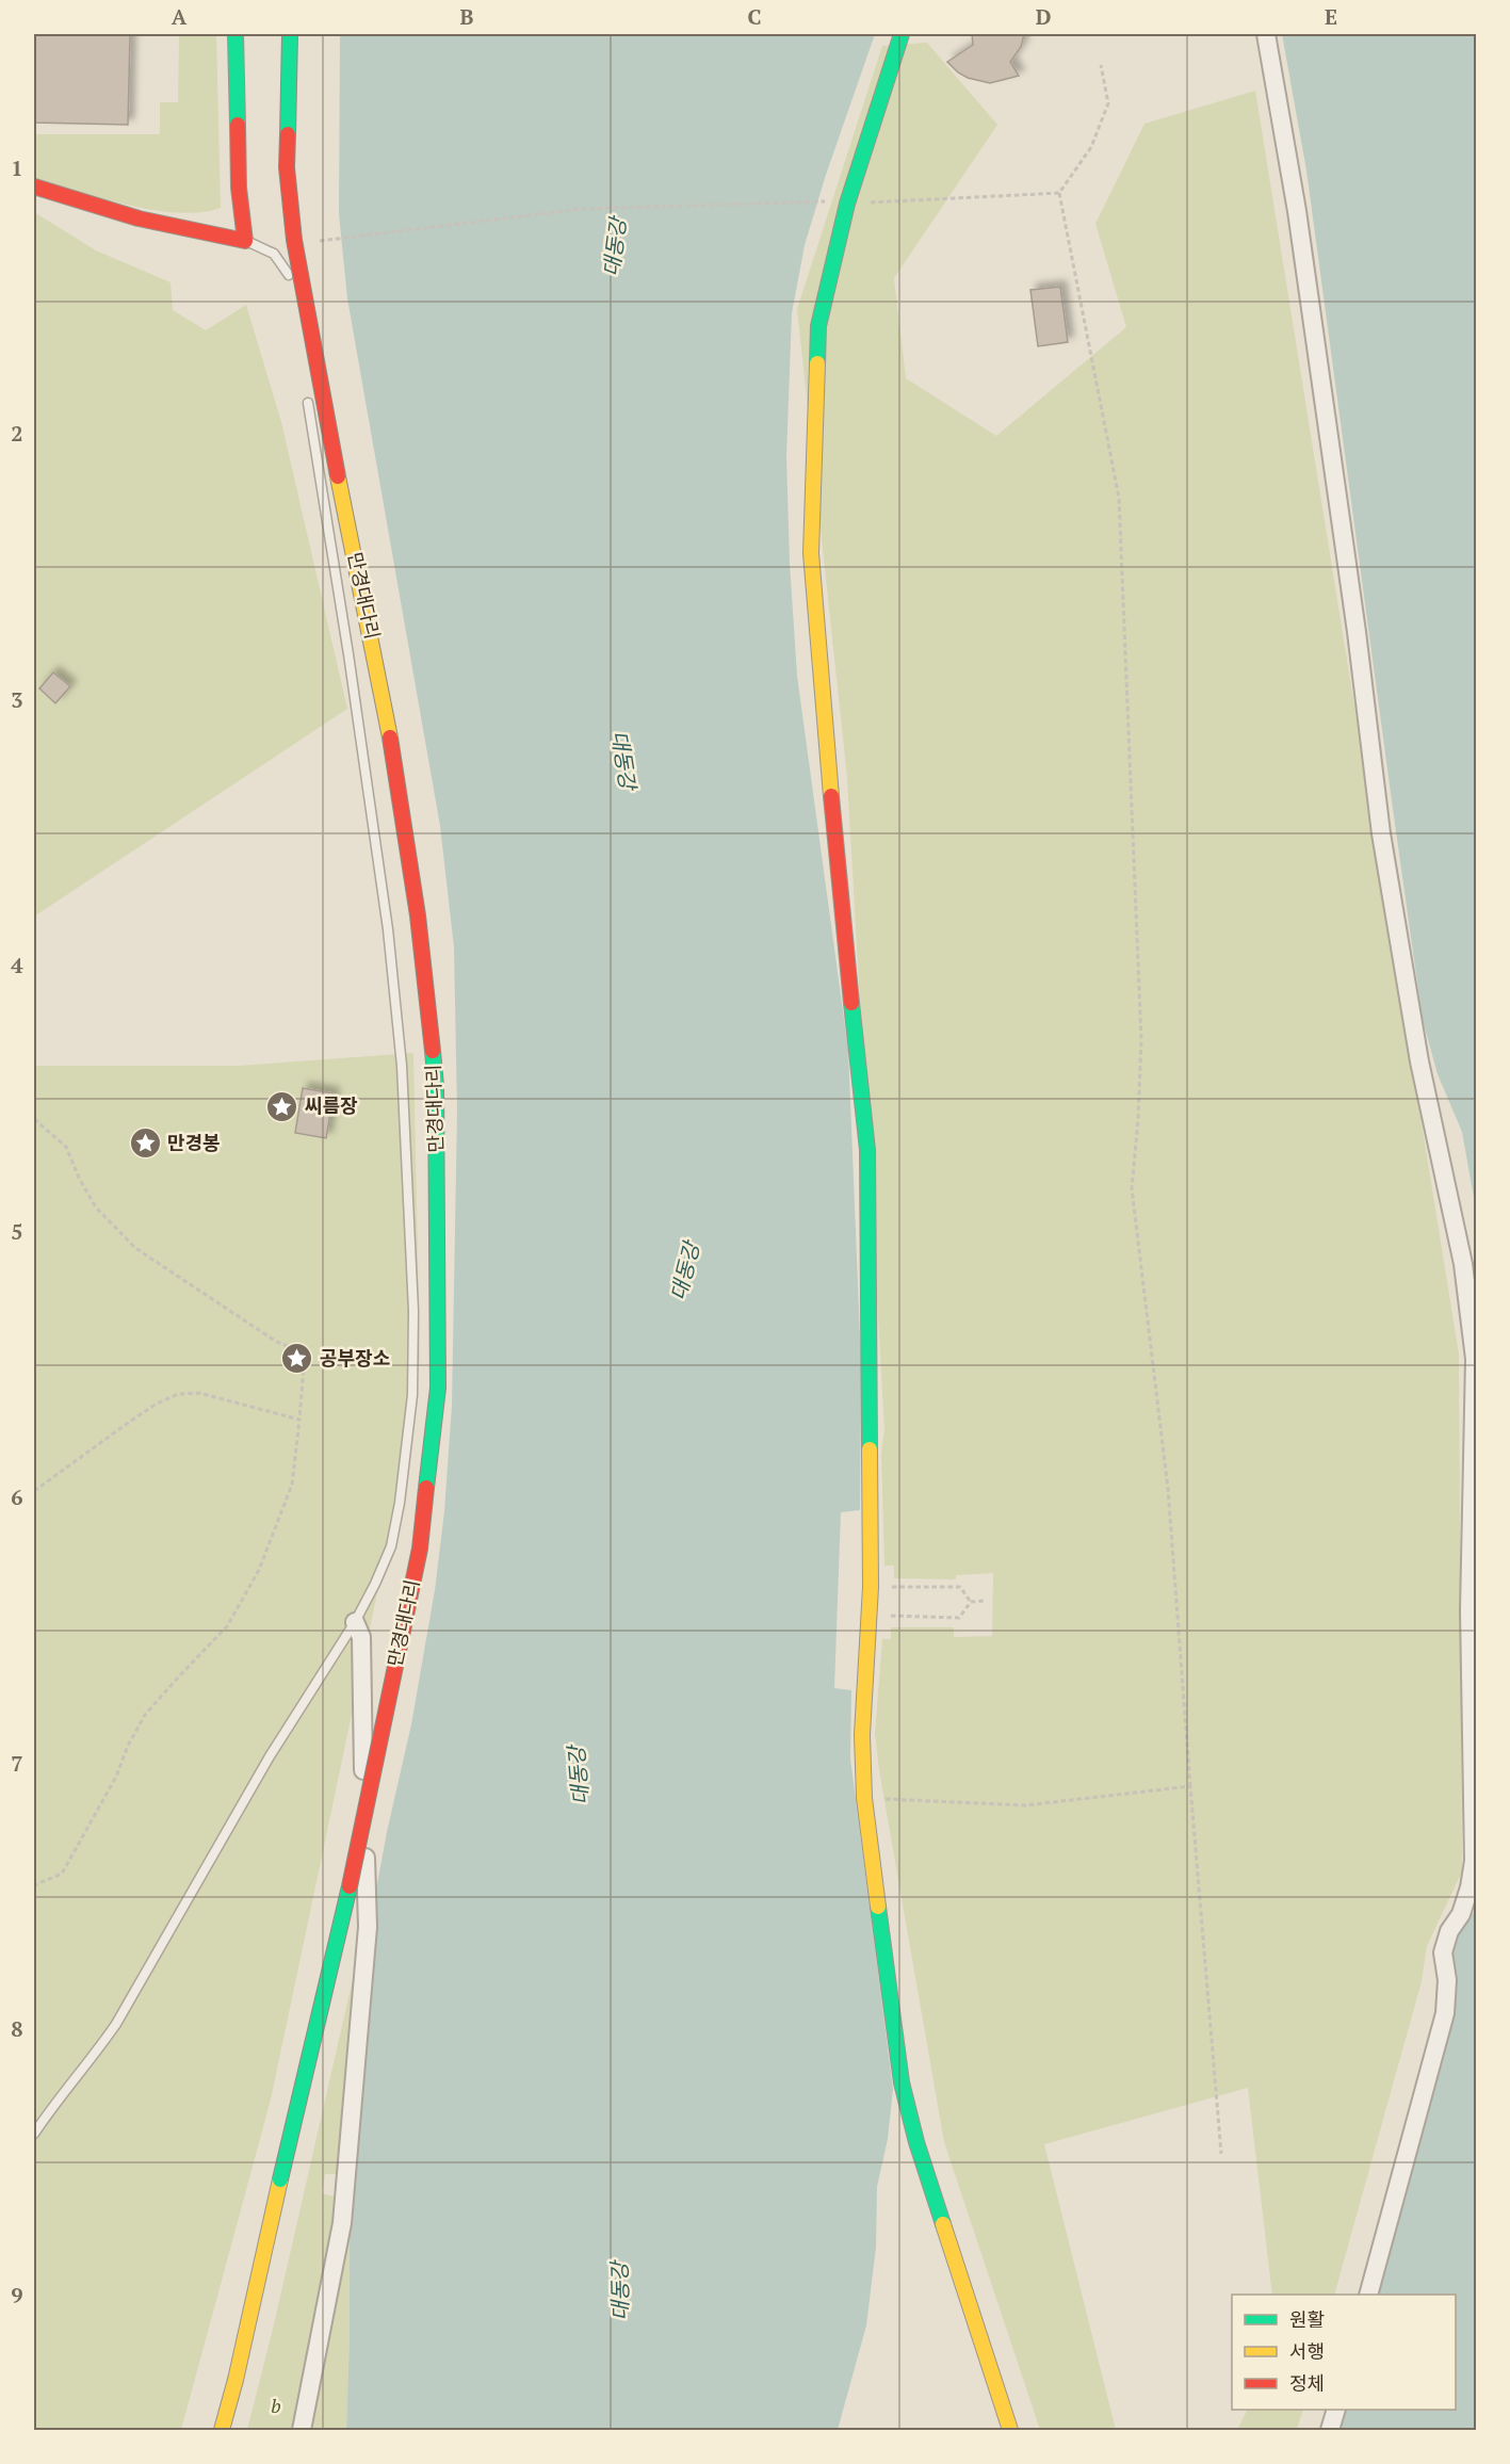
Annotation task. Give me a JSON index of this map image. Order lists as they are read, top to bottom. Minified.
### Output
{"streets":{"main road":["만경대다리"]},"water":["대동강"],"parks":["b"],"places":{"place":["씨름장","만경봉","공부장소"]},"legend":["원활","서행","정체"],"grid":{"columns":["A","B","C","D","E"],"rows":["1","2","3","4","5","6","7","8","9"]}}
